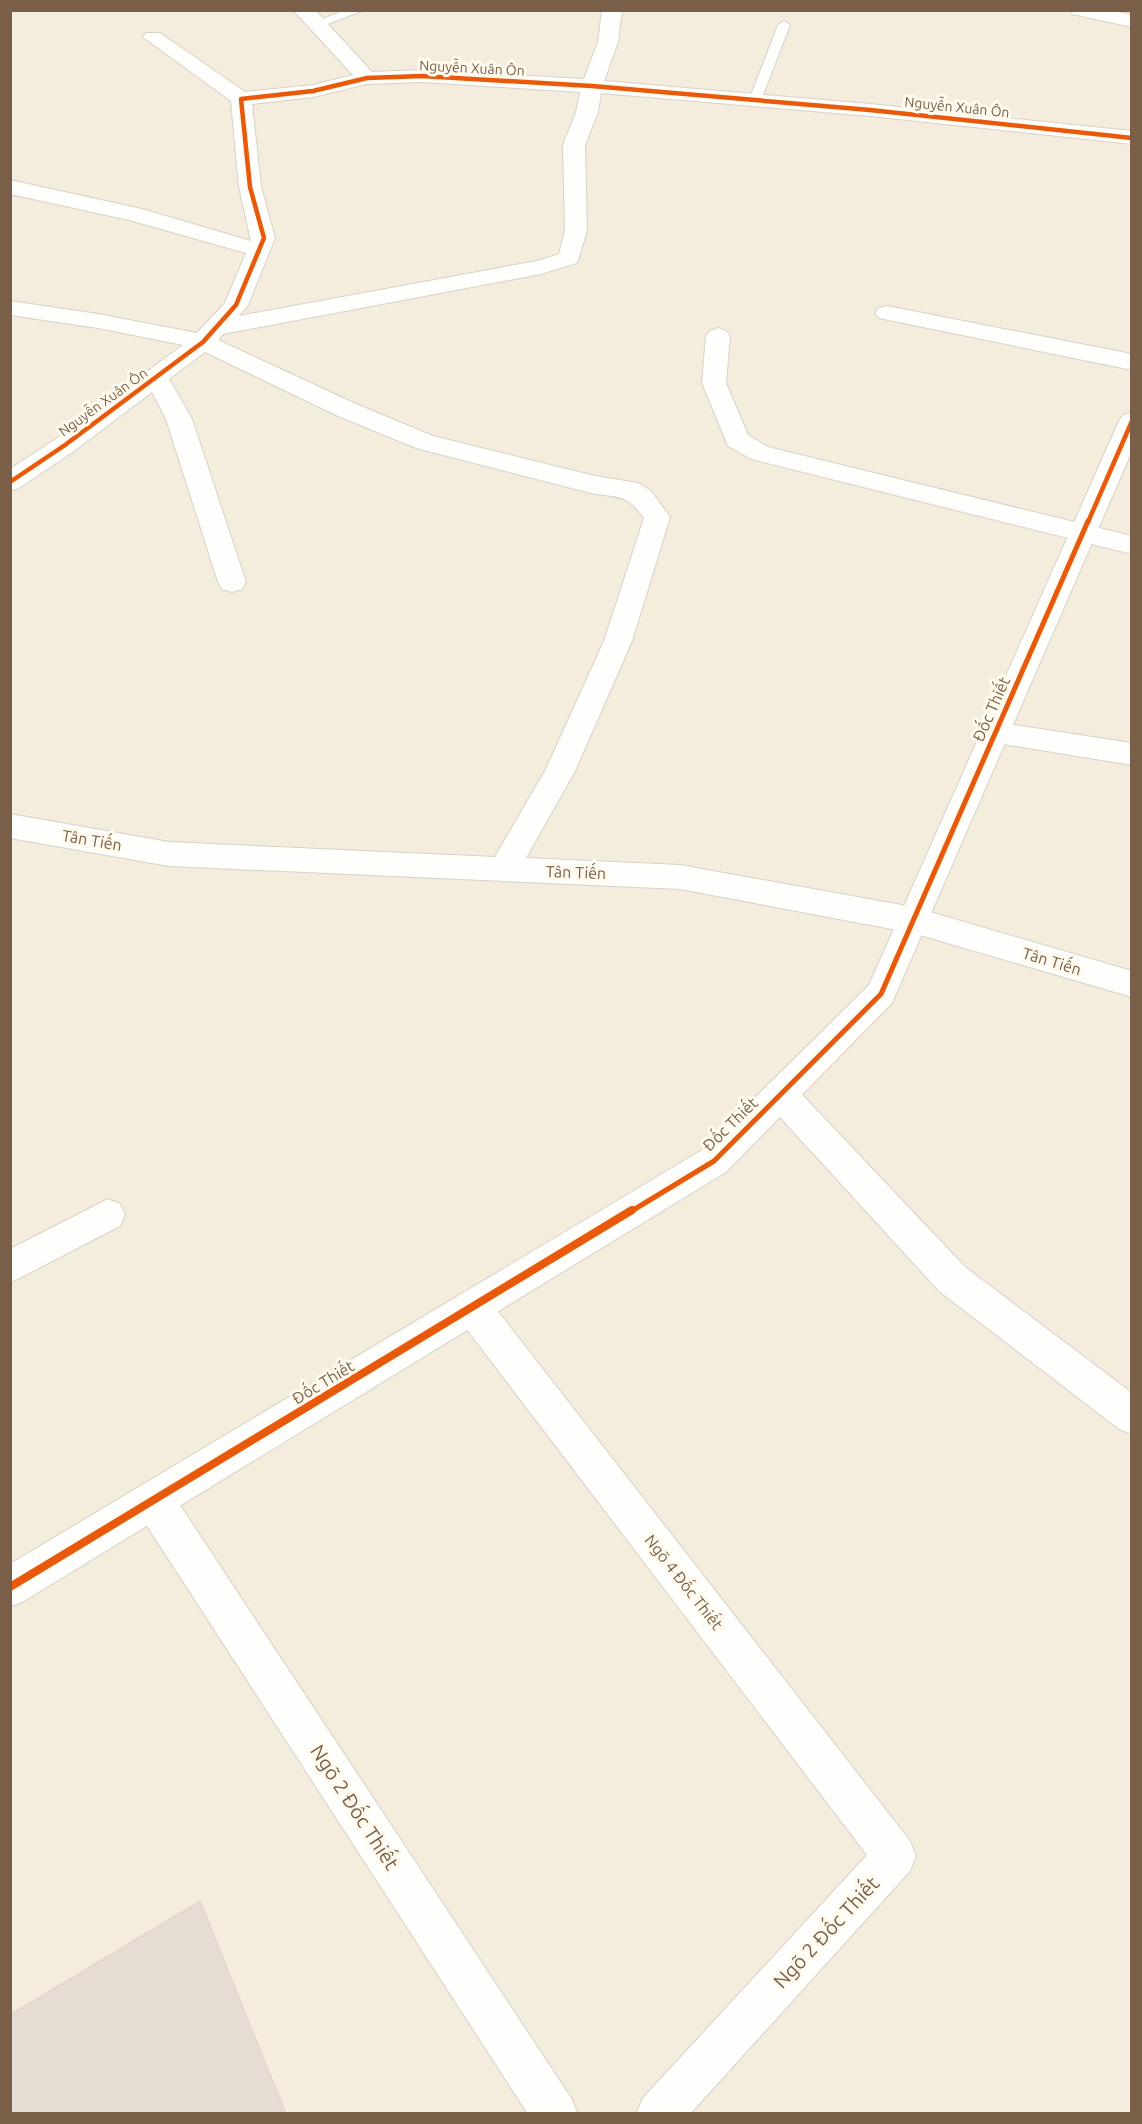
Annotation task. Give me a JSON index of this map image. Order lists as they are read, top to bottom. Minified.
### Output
{"streets":{"street":["Nguyễn Xuân Ôn","Đốc Thiết","Tân Tiến","Ngõ 4 Đốc Thiết","Ngõ 2 Đốc Thiết"]},"crossings":[["Đốc Thiết","Tân Tiến"],["Đốc Thiết","Ngõ 4 Đốc Thiết"],["Đốc Thiết","Ngõ 2 Đốc Thiết"],["Ngõ 4 Đốc Thiết","Ngõ 2 Đốc Thiết"]]}
